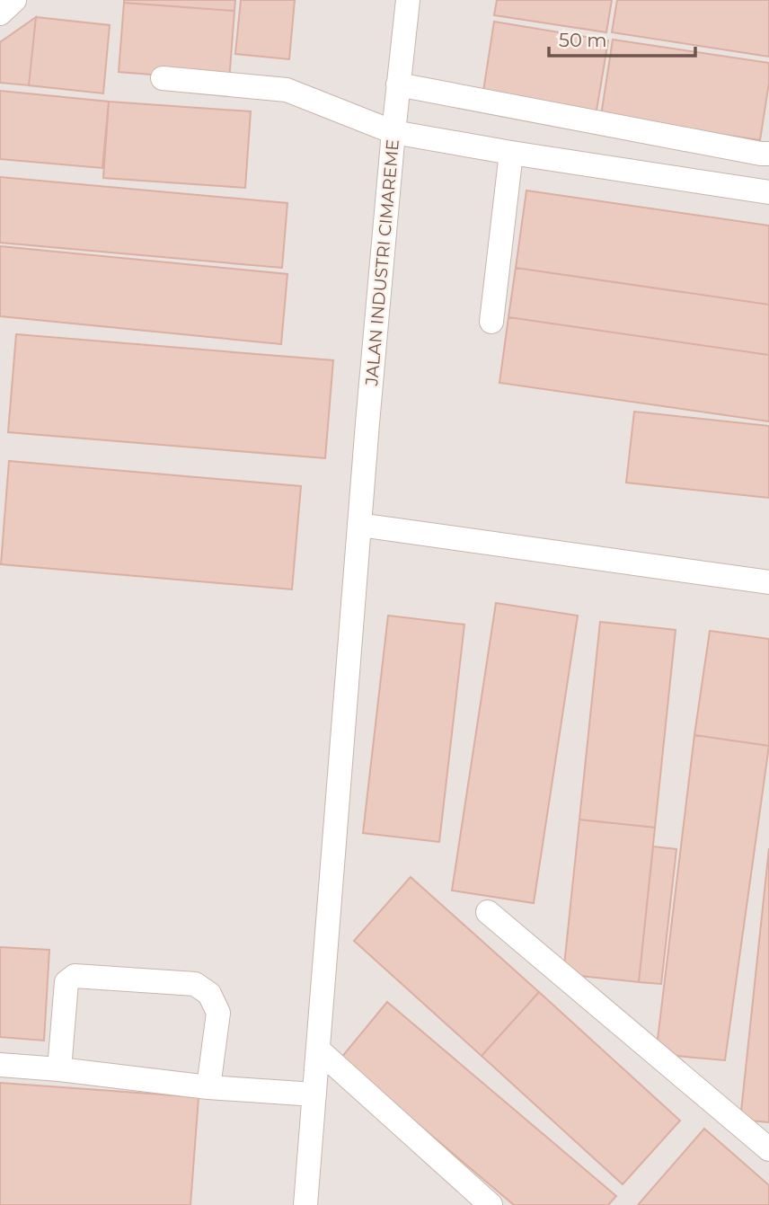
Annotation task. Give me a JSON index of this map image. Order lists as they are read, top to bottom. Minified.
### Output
{"streets":{"lane":["JALAN INDUSTRI CIMAREME"]},"scale_bar":"50 m"}
